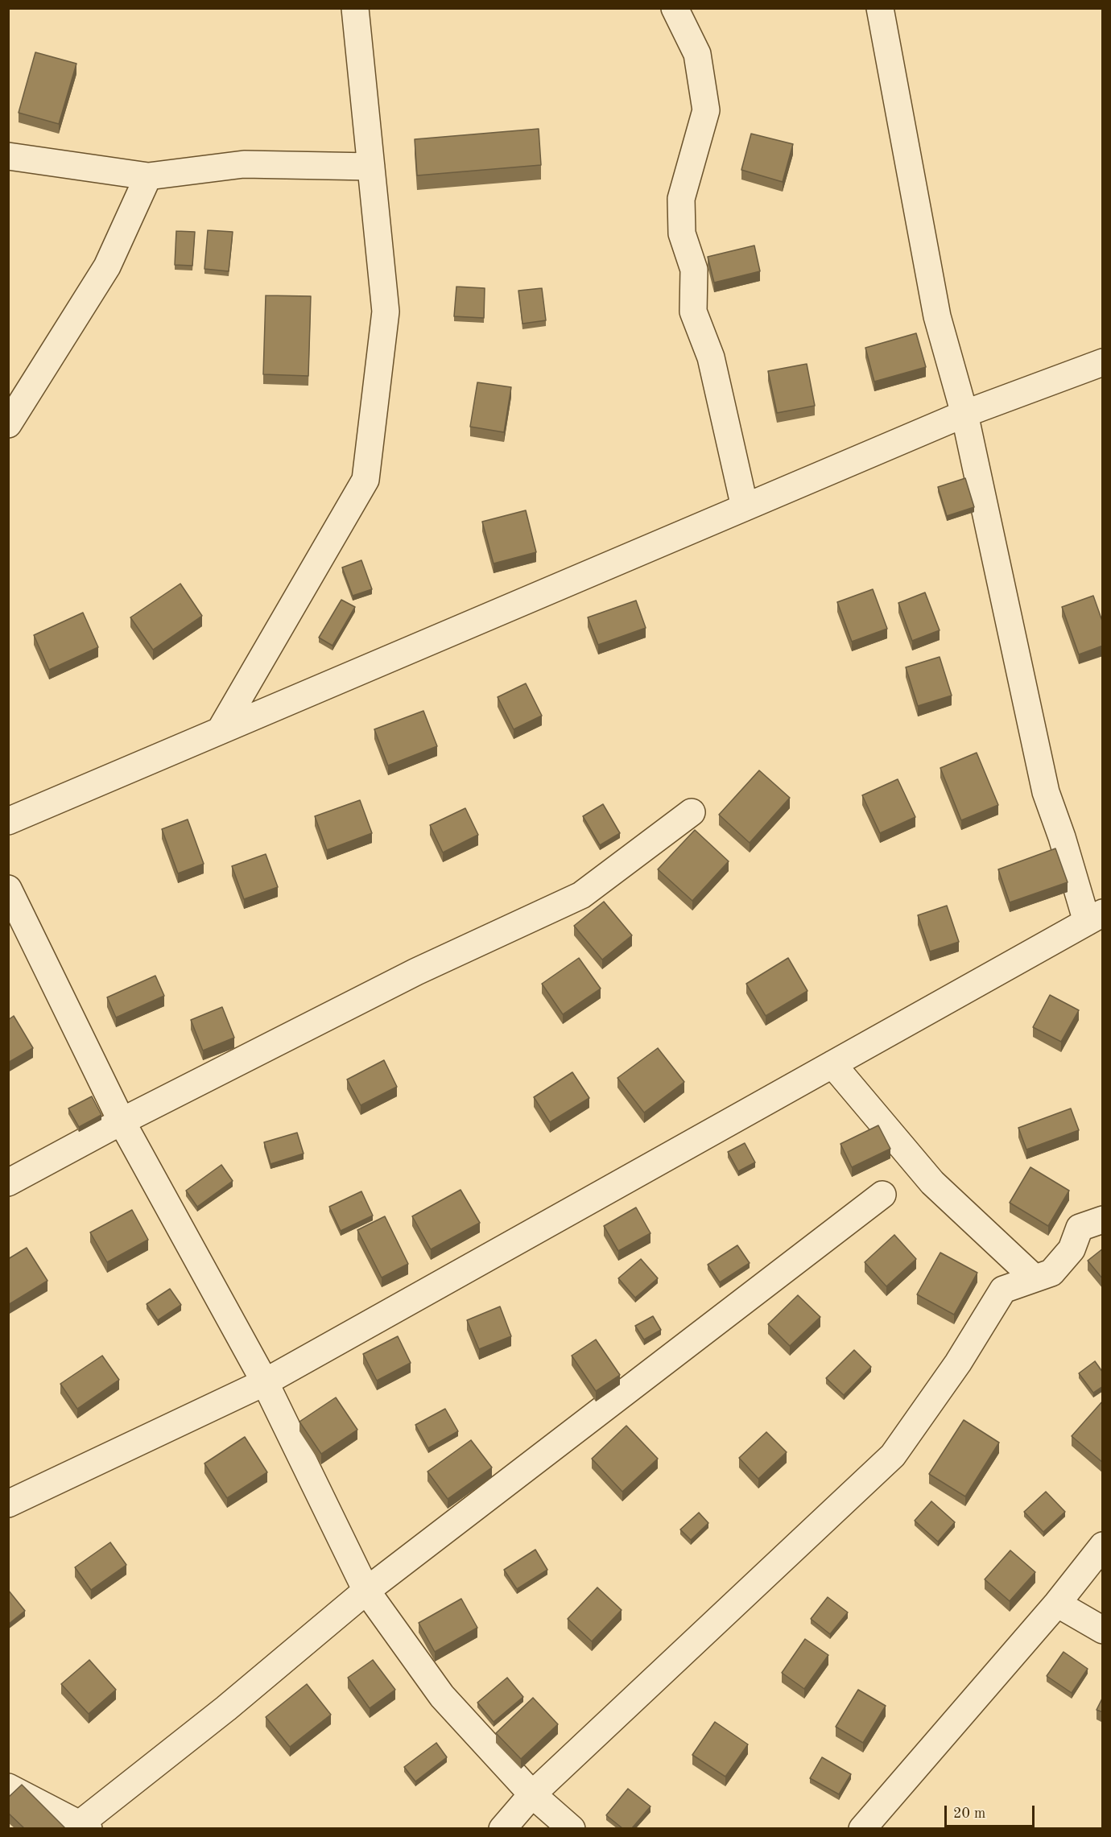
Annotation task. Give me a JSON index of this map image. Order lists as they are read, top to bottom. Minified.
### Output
{"scale_bar":"20 m"}
